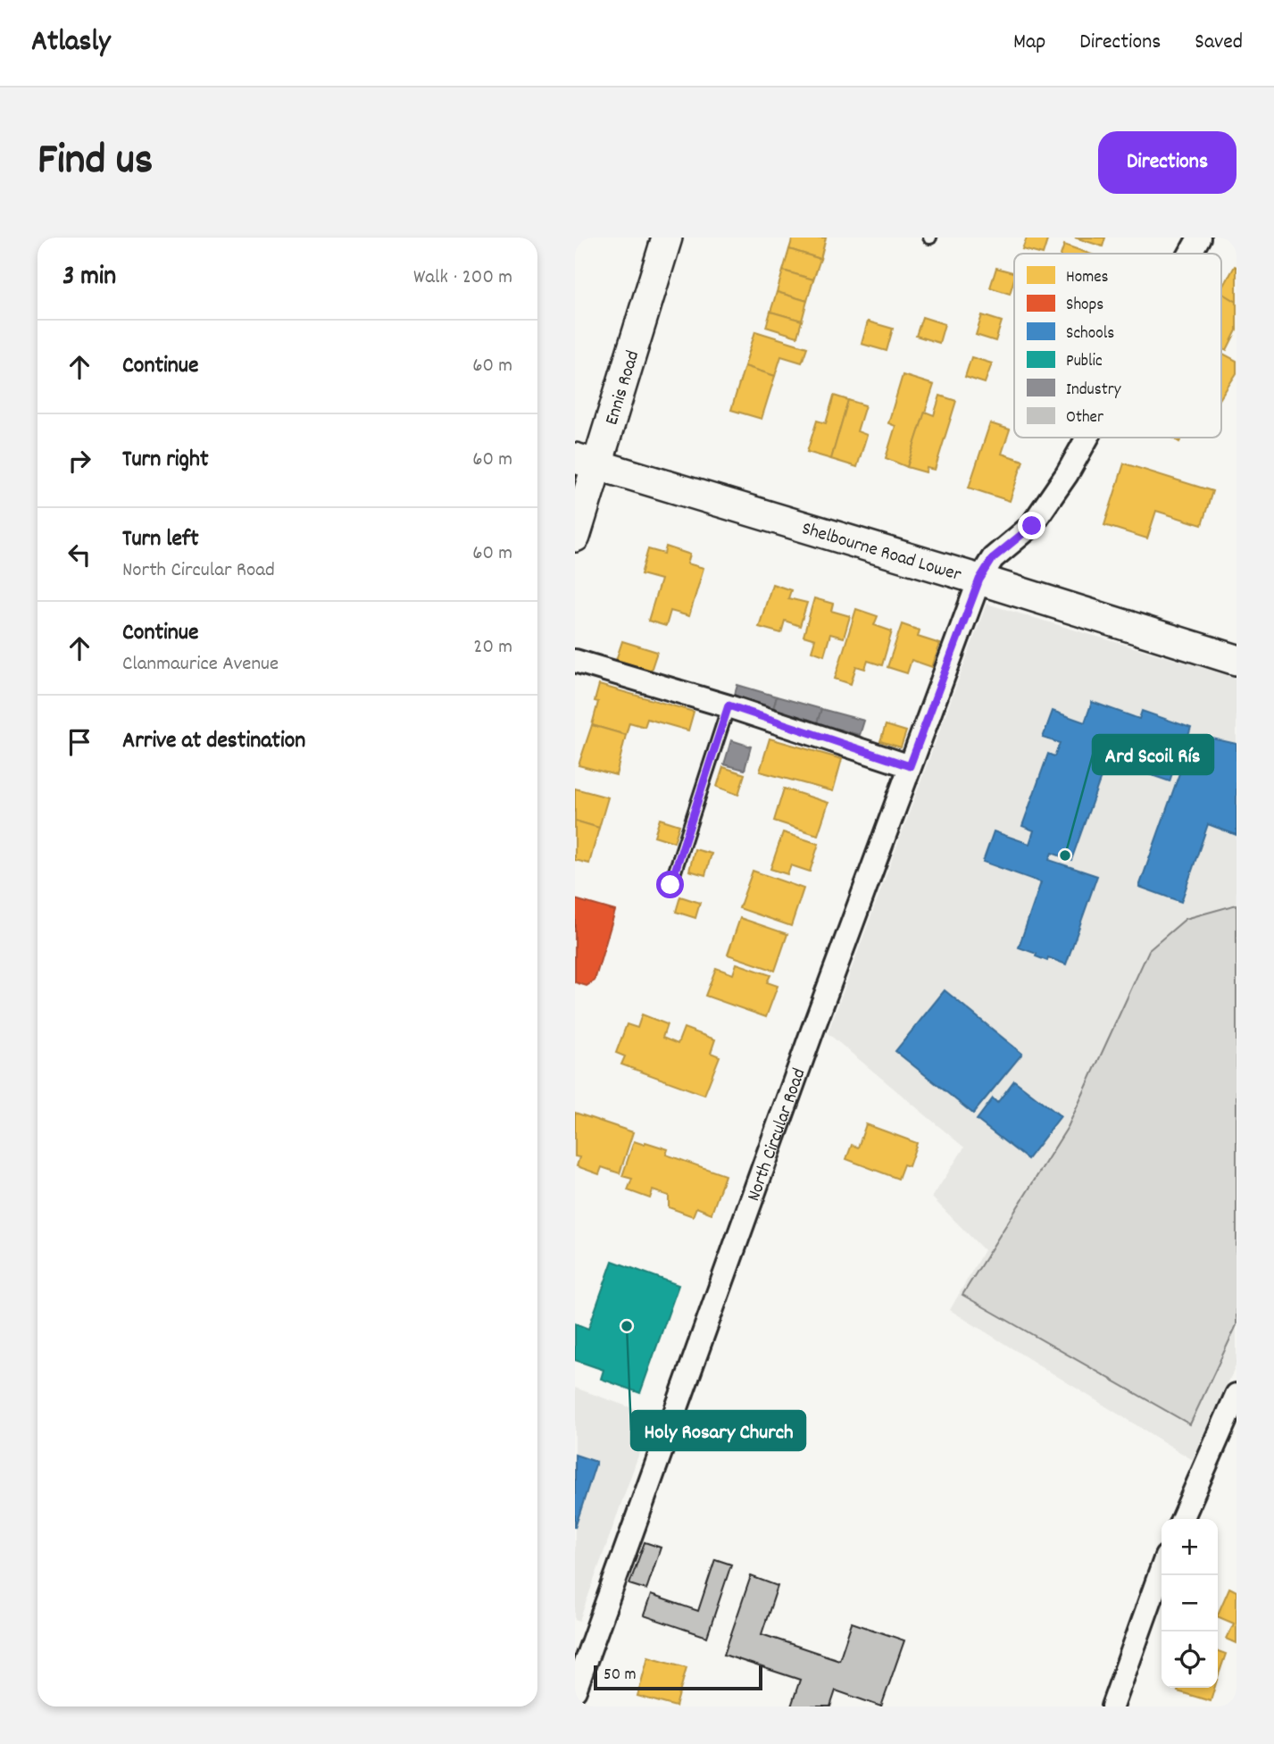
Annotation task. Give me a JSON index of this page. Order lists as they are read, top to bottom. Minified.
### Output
{"streets":{"main road":["Ennis Road","Shelbourne Road Lower"],"street":["North Circular Road"]},"crossings":[["Ennis Road","Shelbourne Road Lower"],["Shelbourne Road Lower","North Circular Road"]],"places":["Ard Scoil Rís","Holy Rosary Church"],"legend":["Homes","Shops","Schools","Public","Industry","Other"],"scale_bar":"50 m","page":{"header":"Atlasly","nav":["Map","Directions","Saved"],"title":"Find us","buttons":"Directions","heading":["3 min","Walk · 200 m"],"list":[["Continue","60 m"],["Turn right","60 m"],["Turn left","North Circular Road","60 m"],["Continue","Clanmaurice Avenue","20 m"],"Arrive at destination"],"map_buttons":["+","−"],"scale":"50 m"}}
